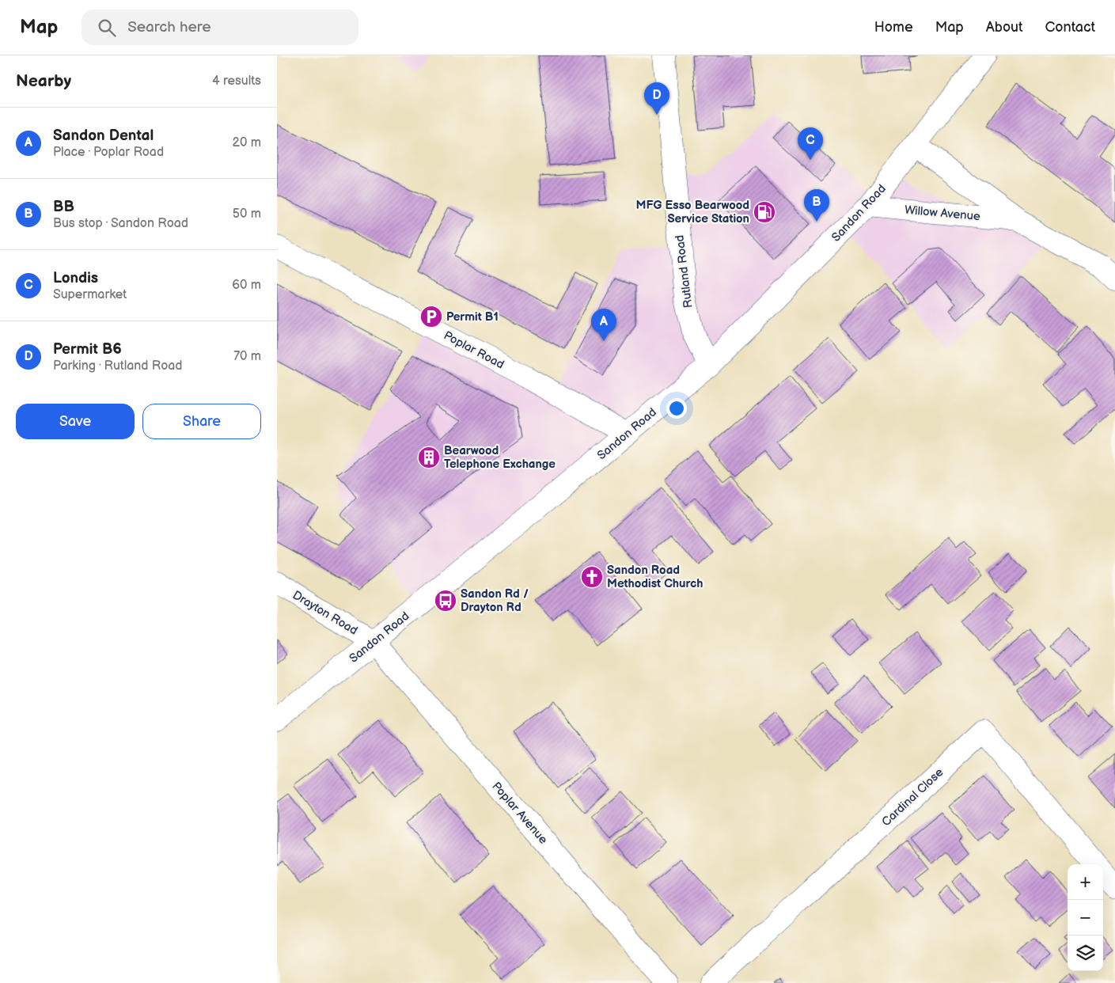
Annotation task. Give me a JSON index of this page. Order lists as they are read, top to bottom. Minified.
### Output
{"streets":{"street":["Sandon Road","Willow Avenue","Rutland Road","Poplar Road","Drayton Road","Cardinal Close","Poplar Avenue"]},"crossings":[["Sandon Road","Willow Avenue"],["Sandon Road","Rutland Road"],["Sandon Road","Poplar Road"],["Sandon Road","Drayton Road"],["Sandon Road","Poplar Avenue"],["Drayton Road","Poplar Avenue"]],"places":{"fuel station":["MFG Esso Bearwood Service Station"],"parking":["Permit B1"],"building":["Bearwood Telephone Exchange"],"church":["Sandon Road Methodist Church"],"bus stop":["Sandon Rd / Drayton Rd"]},"page":{"header":"Map","search":"Search here","nav":["Home","Map","About","Contact"],"heading":["Nearby","4 results"],"pins":["D","C","B","A"],"list":[{"mark":"A","name":"Sandon Dental","note":"Place · Poplar Road","value":"20 m"},{"mark":"B","name":"BB","note":"Bus stop · Sandon Road","value":"50 m"},{"mark":"C","name":"Londis","note":"Supermarket","value":"60 m"},{"mark":"D","name":"Permit B6","note":"Parking · Rutland Road","value":"70 m"}],"buttons":["Save","Share"],"map_buttons":["+","−"]}}
